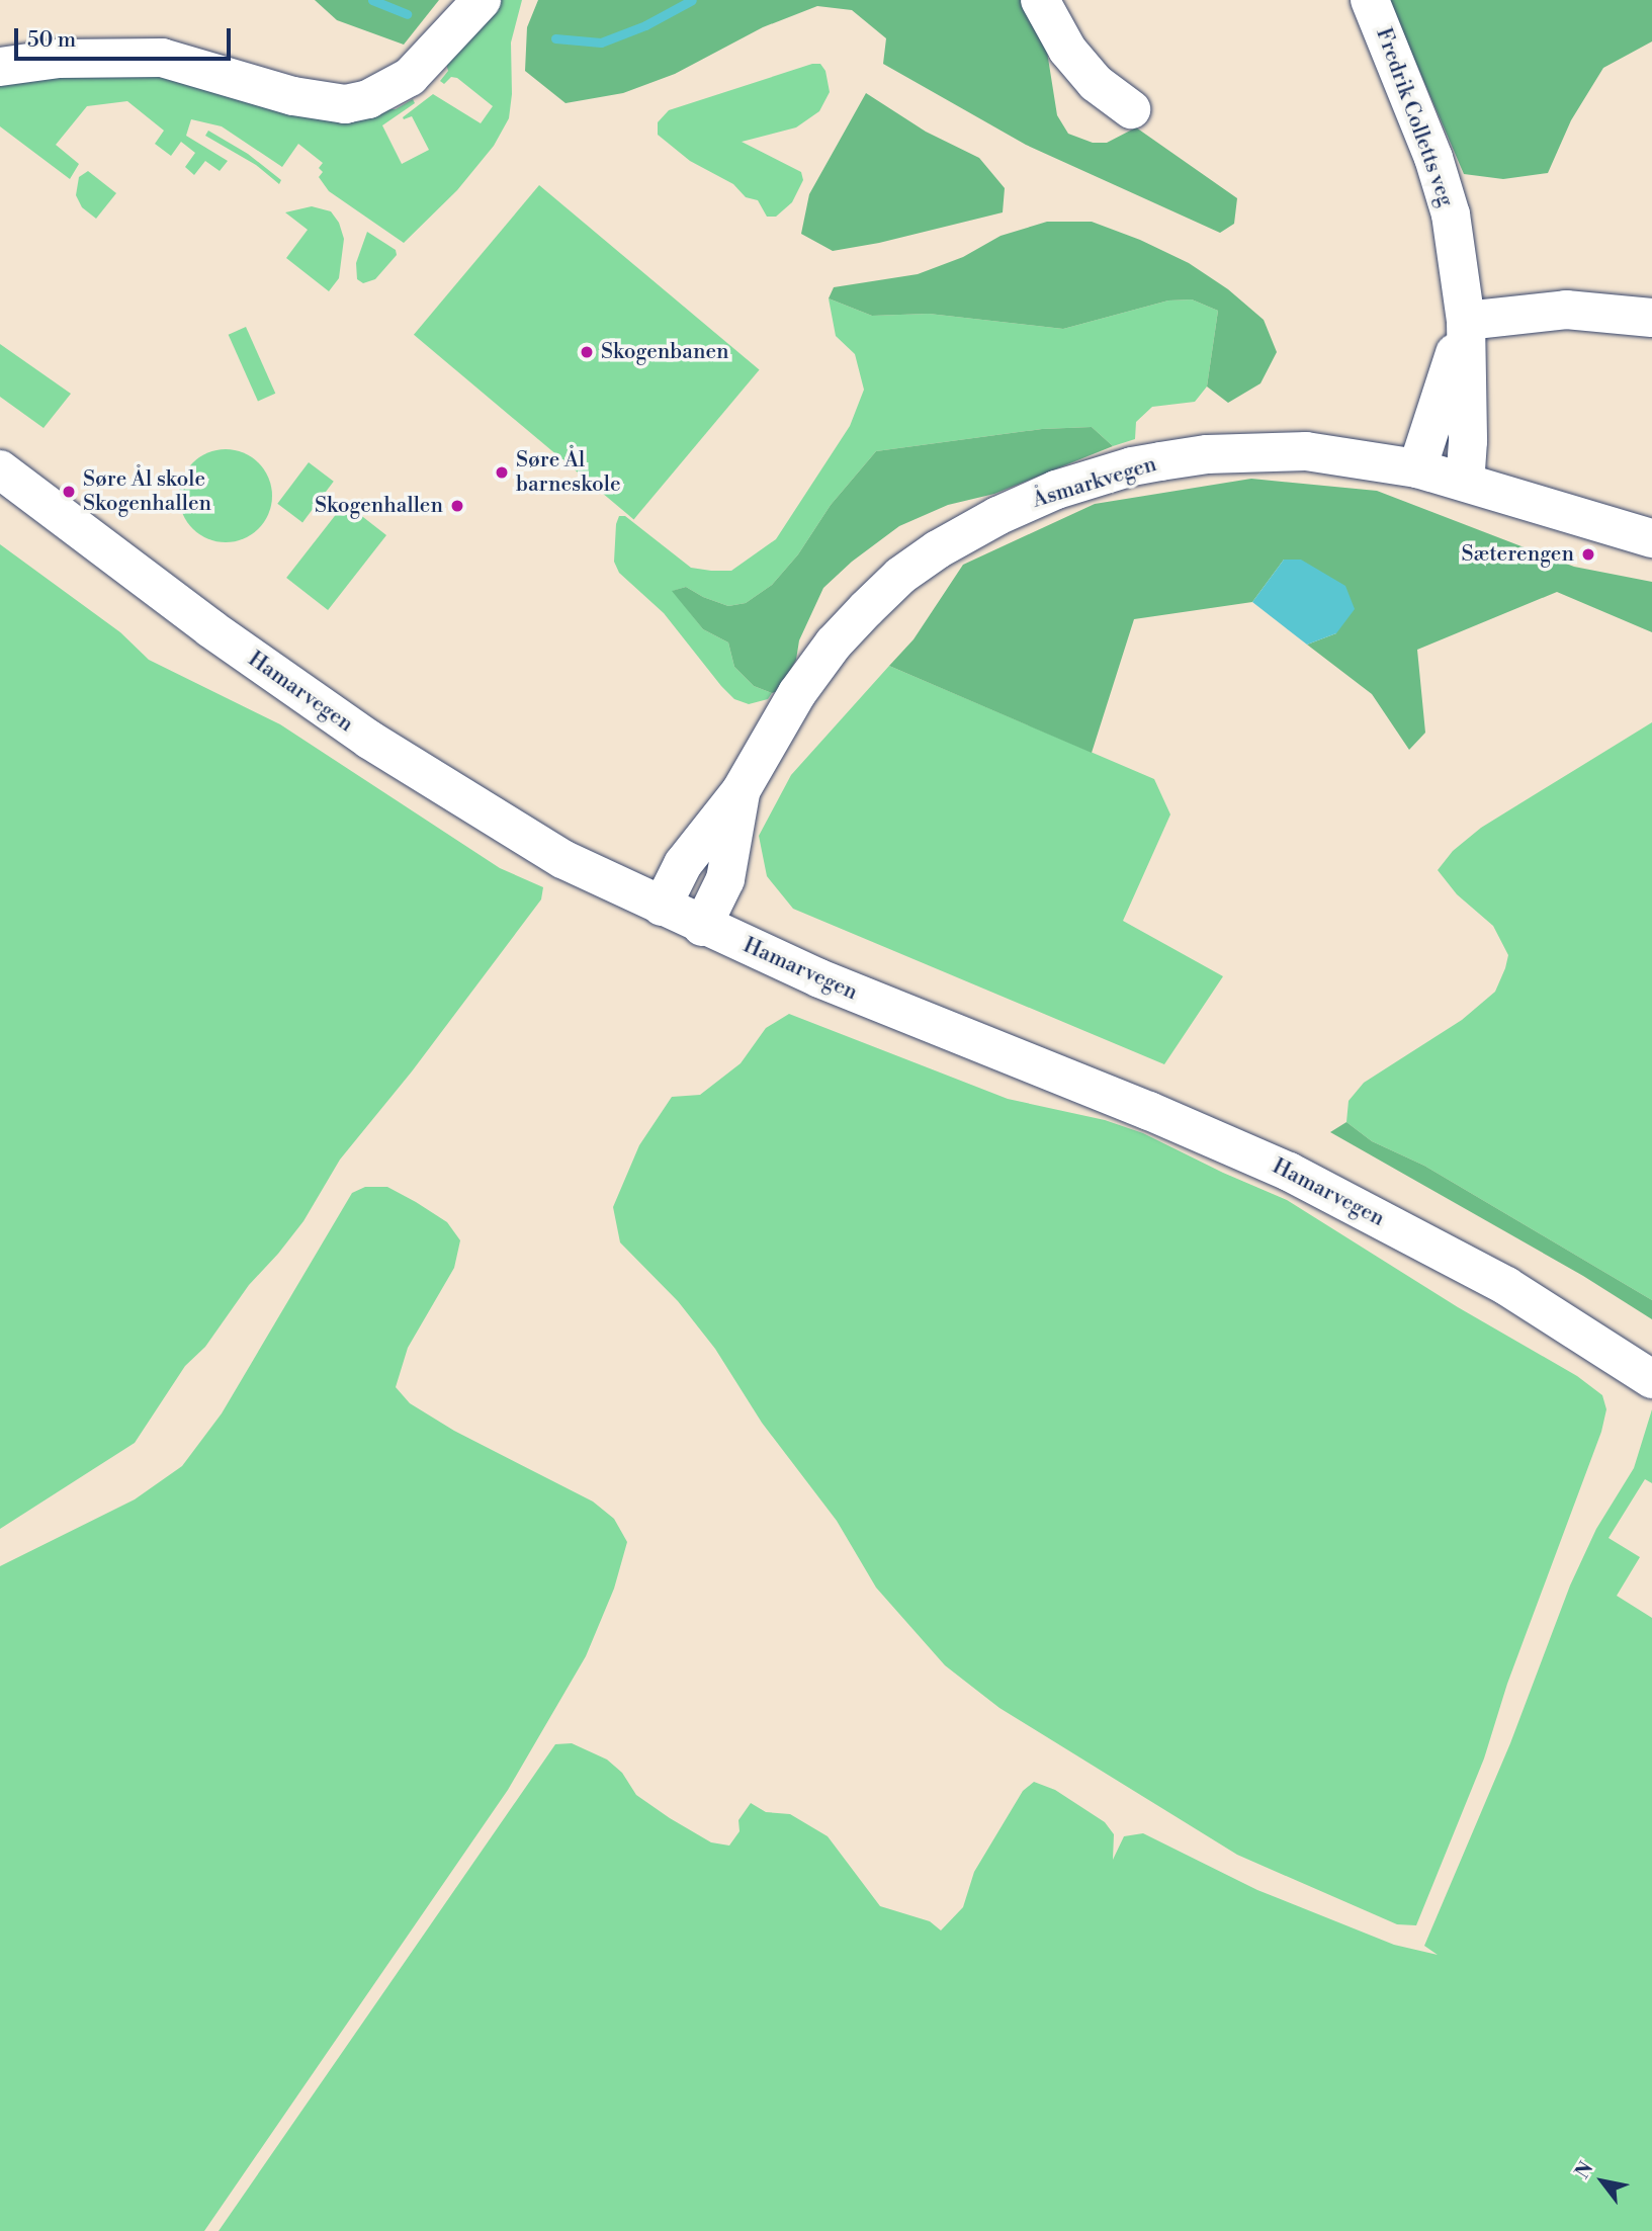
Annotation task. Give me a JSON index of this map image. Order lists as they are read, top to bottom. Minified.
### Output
{"streets":{"main road":["Fredrik Colletts veg","Åsmarkvegen","Hamarvegen"]},"crossings":[["Fredrik Colletts veg","Åsmarkvegen"],["Åsmarkvegen","Hamarvegen"]],"places":["Skogenbanen","Søre Ål barneskole","Søre Ål skole Skogenhallen","Skogenhallen","Sæterengen"],"scale_bar":"50 m","north":"top left"}
